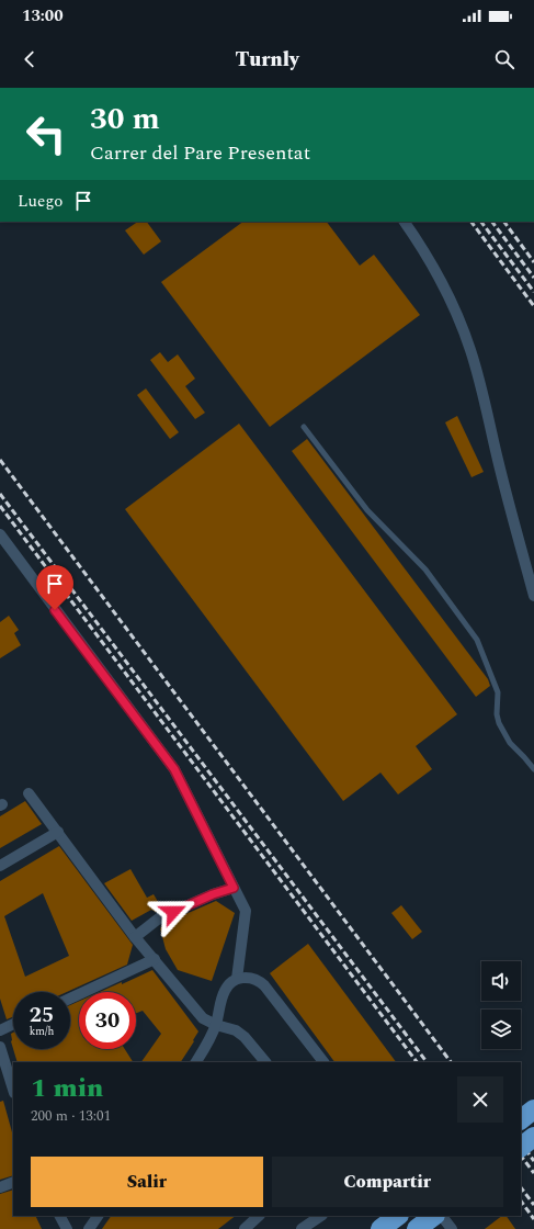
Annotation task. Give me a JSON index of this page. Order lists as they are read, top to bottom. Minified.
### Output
{"page":{"status":"13:00","header":"Turnly","turn":["30 m","Carrer del Pare Presentat"],"then":"Luego","speed":"25 km/h","limit":"30","heading":["1 min","200 m · 13:01"],"buttons":["Salir","Compartir"]}}
